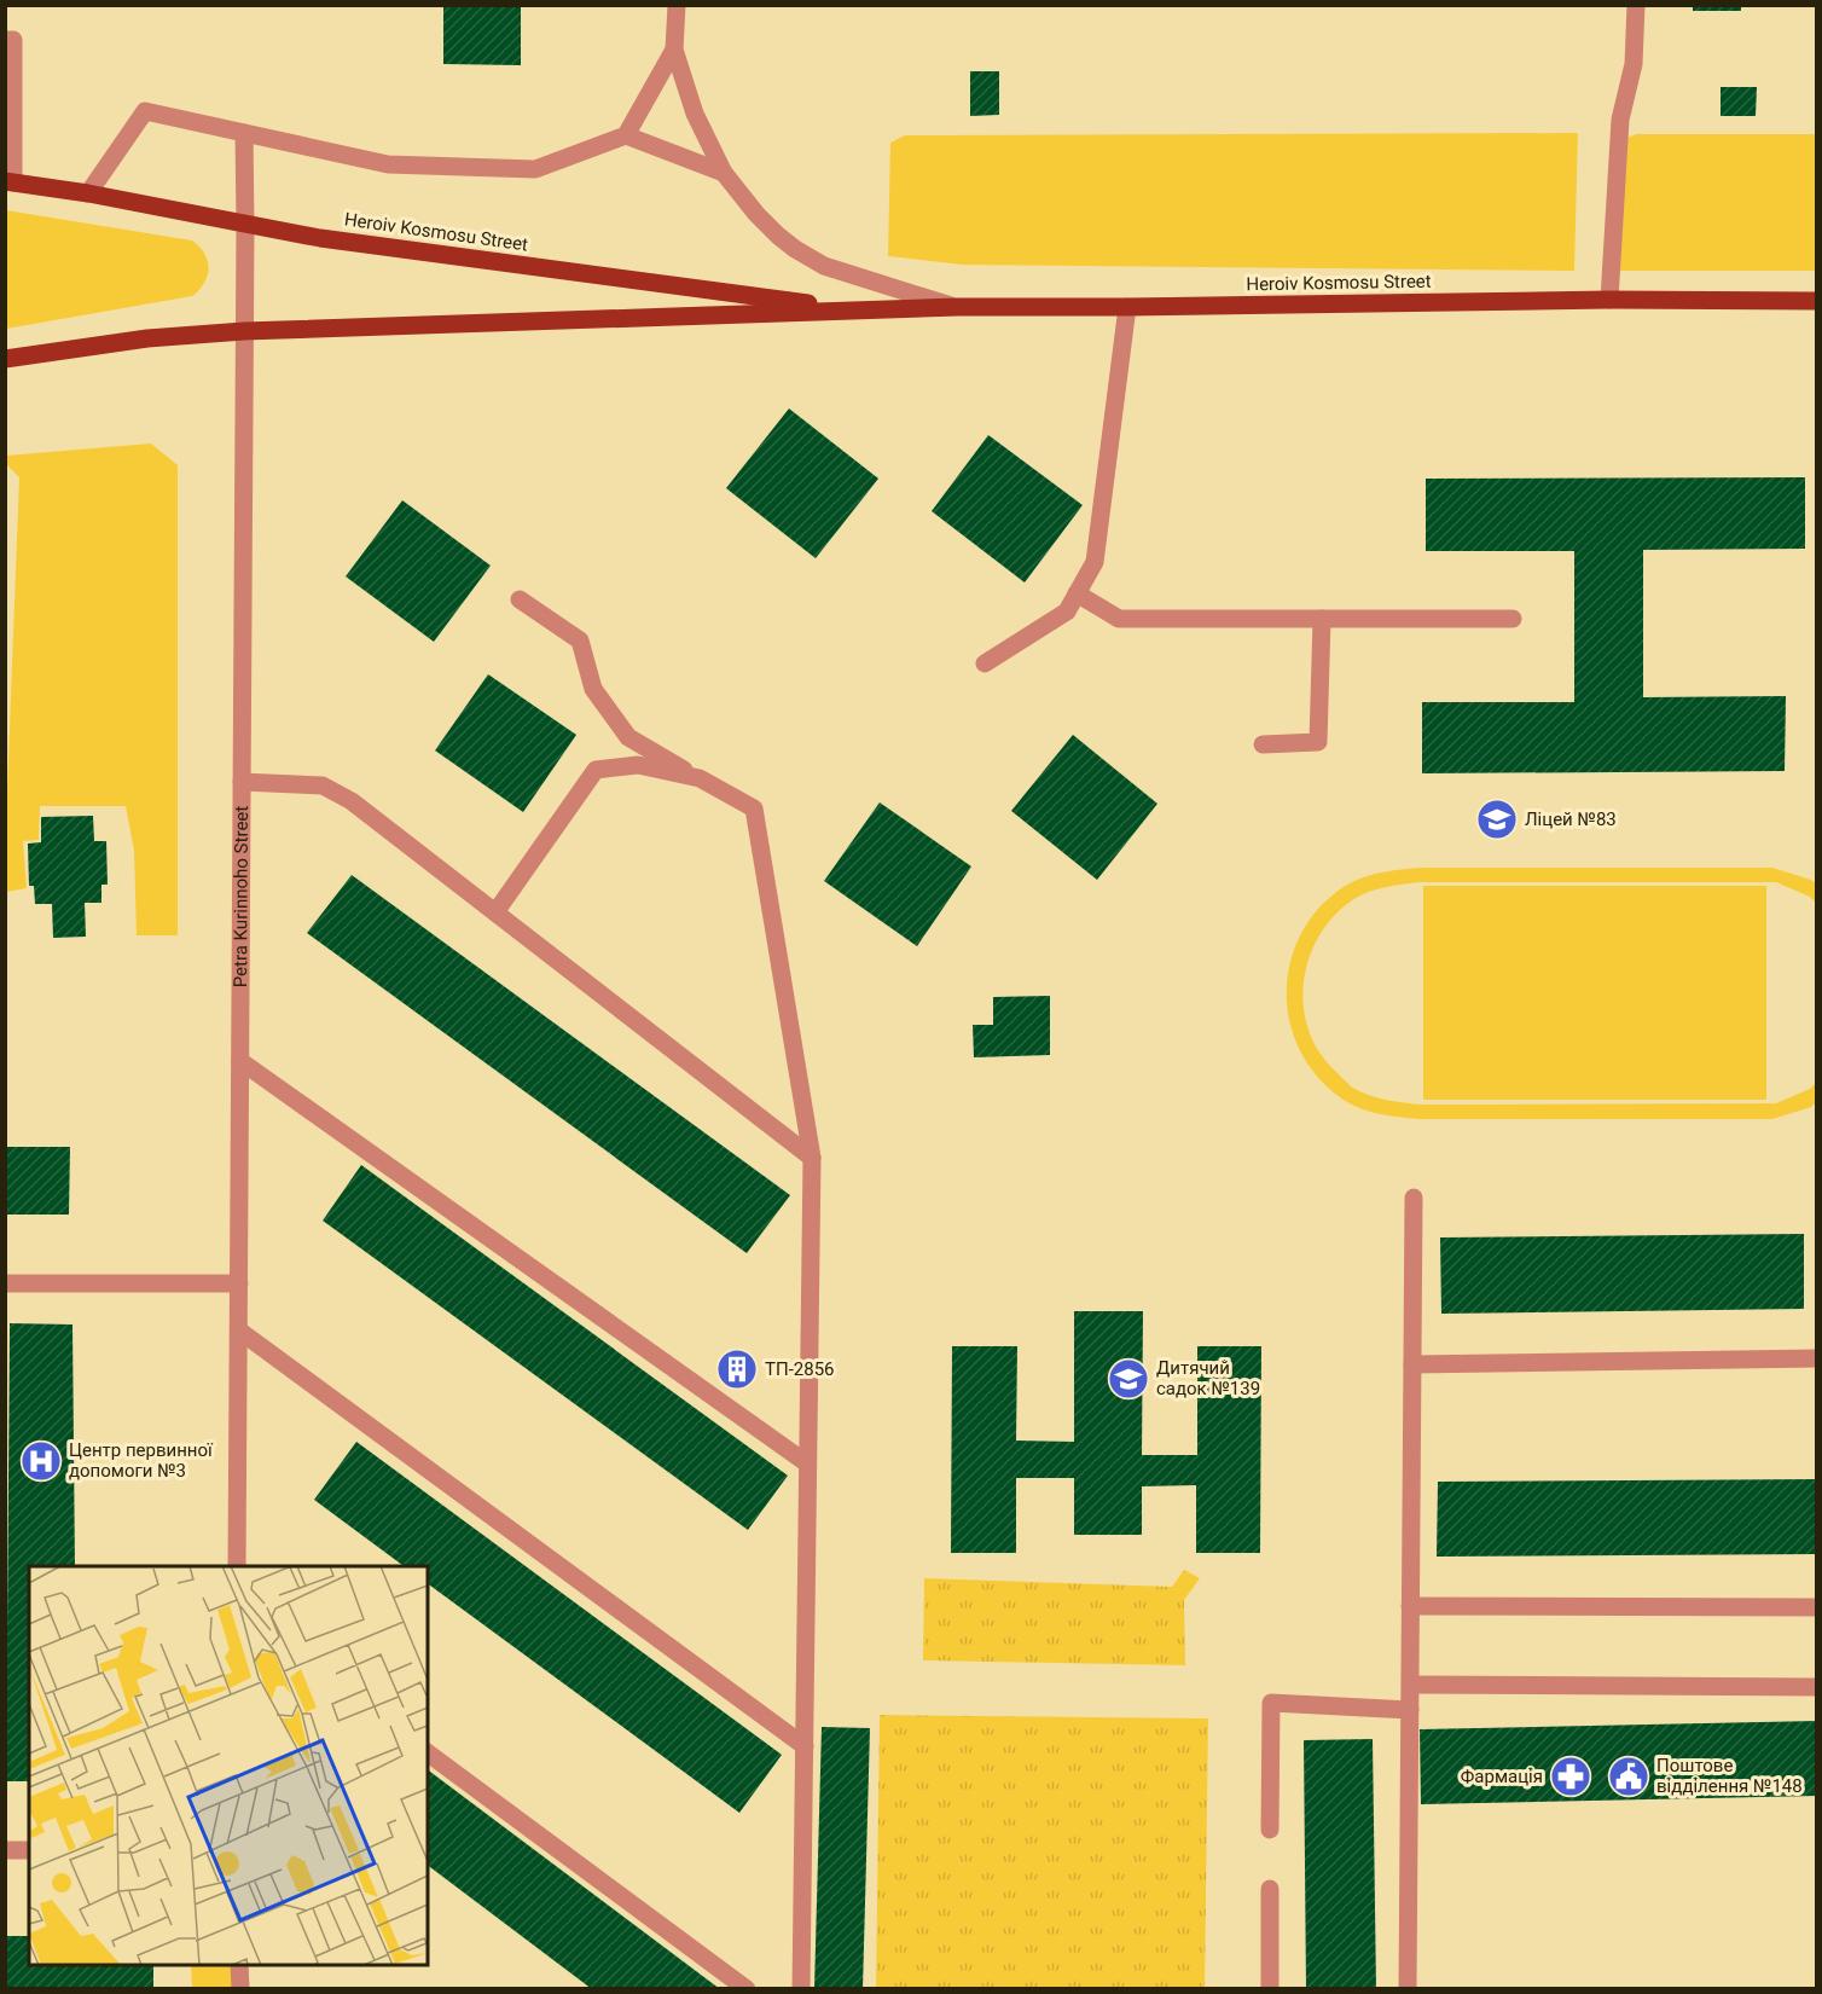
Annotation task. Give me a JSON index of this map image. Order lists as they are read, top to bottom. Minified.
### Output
{"streets":{"main road":["Heroiv Kosmosu Street"],"street":["Petra Kurinnoho Street"]},"crossings":[["Heroiv Kosmosu Street","Petra Kurinnoho Street"]],"places":{"school or university":["Ліцей №83","Дитячий садок №139"],"building":["ТП-2856"],"hospital":["Центр первинної допомоги №3"],"pharmacy":["Фармація"],"public building":["Поштове відділення №148"]}}
